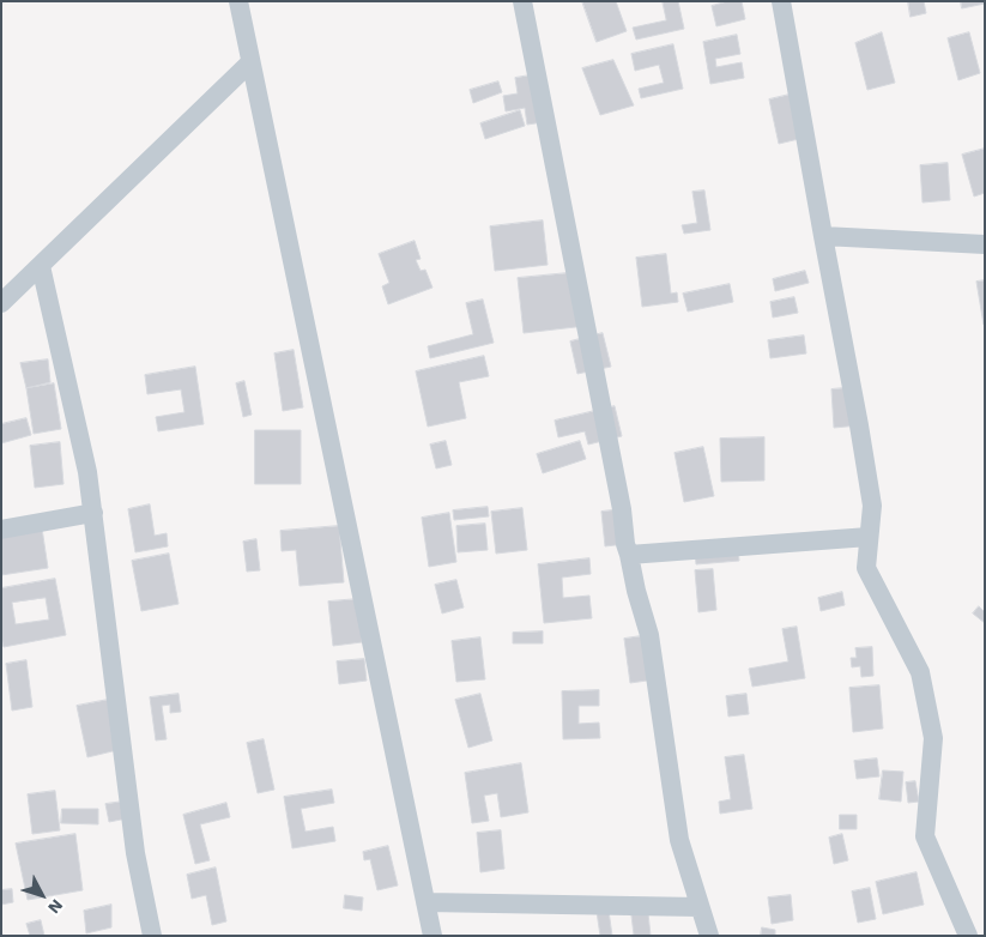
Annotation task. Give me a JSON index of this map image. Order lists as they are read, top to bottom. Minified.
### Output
{"north":"bottom right"}
